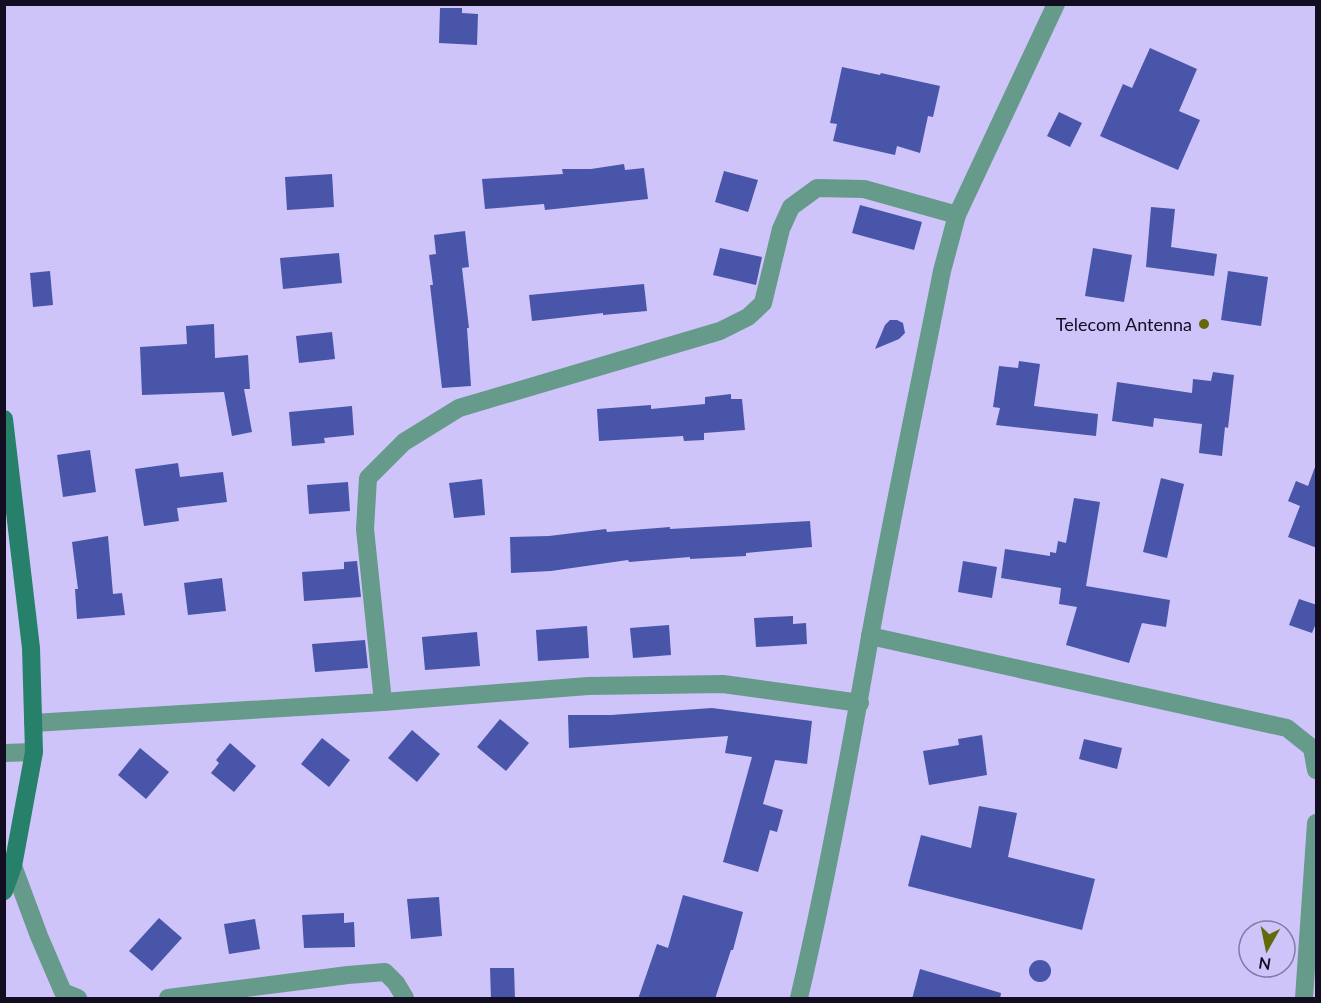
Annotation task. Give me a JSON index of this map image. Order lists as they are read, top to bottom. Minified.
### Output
{"places":["Telecom Antenna"],"north":"bottom"}
